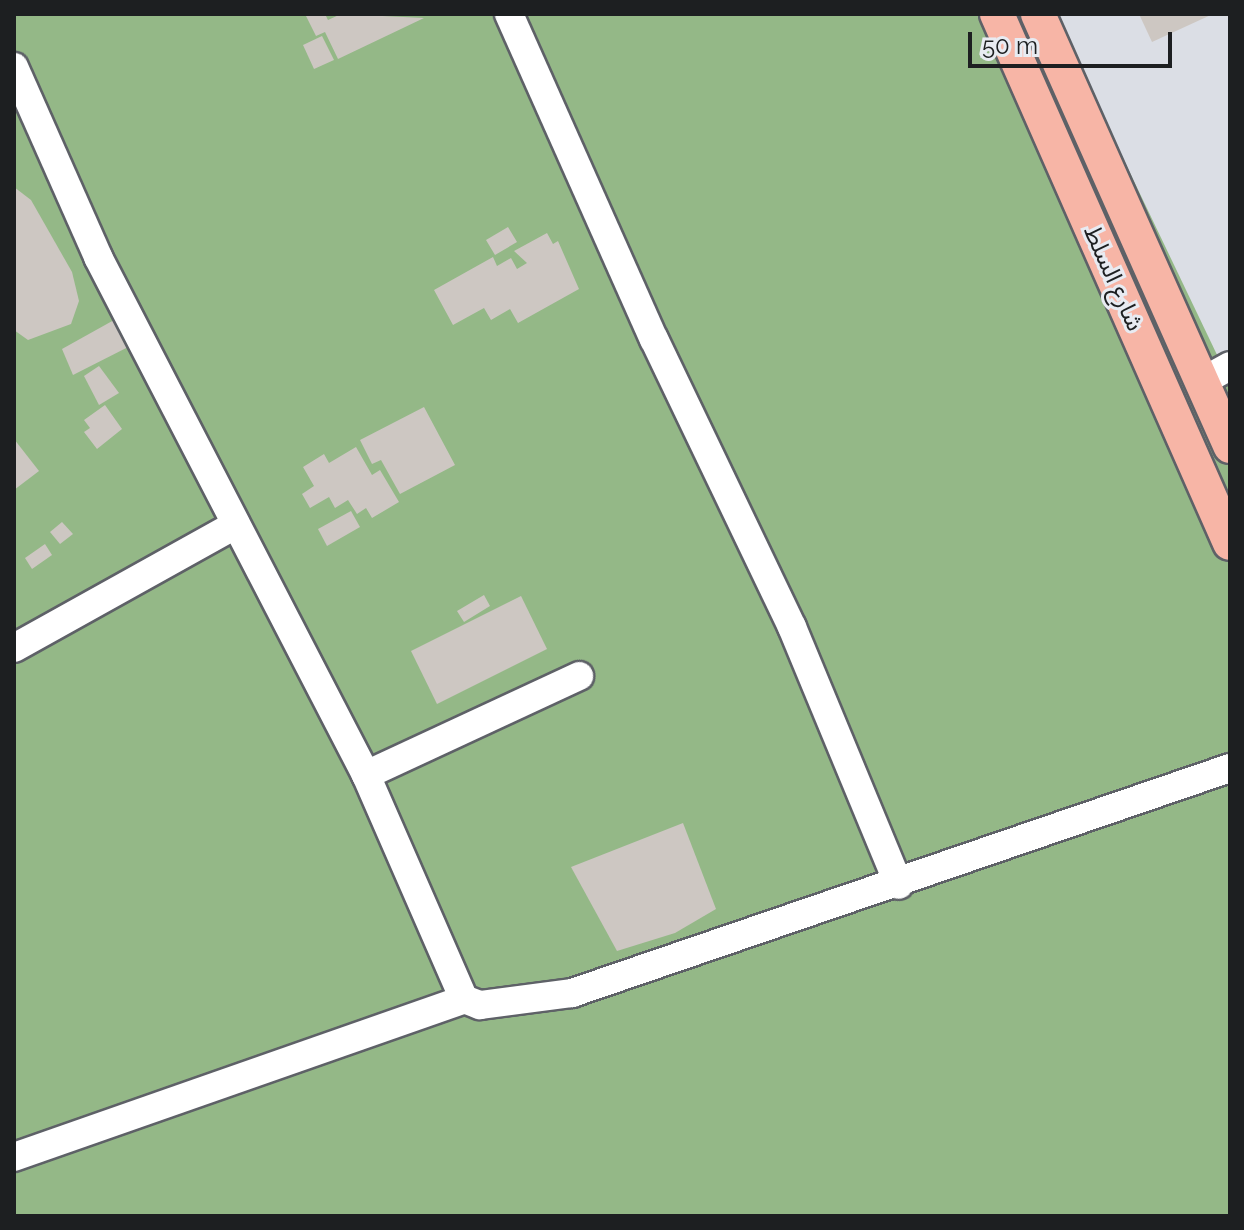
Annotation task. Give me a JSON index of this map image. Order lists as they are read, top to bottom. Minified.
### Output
{"streets":{"main road":["شارع السلط"]},"scale_bar":"50 m"}
